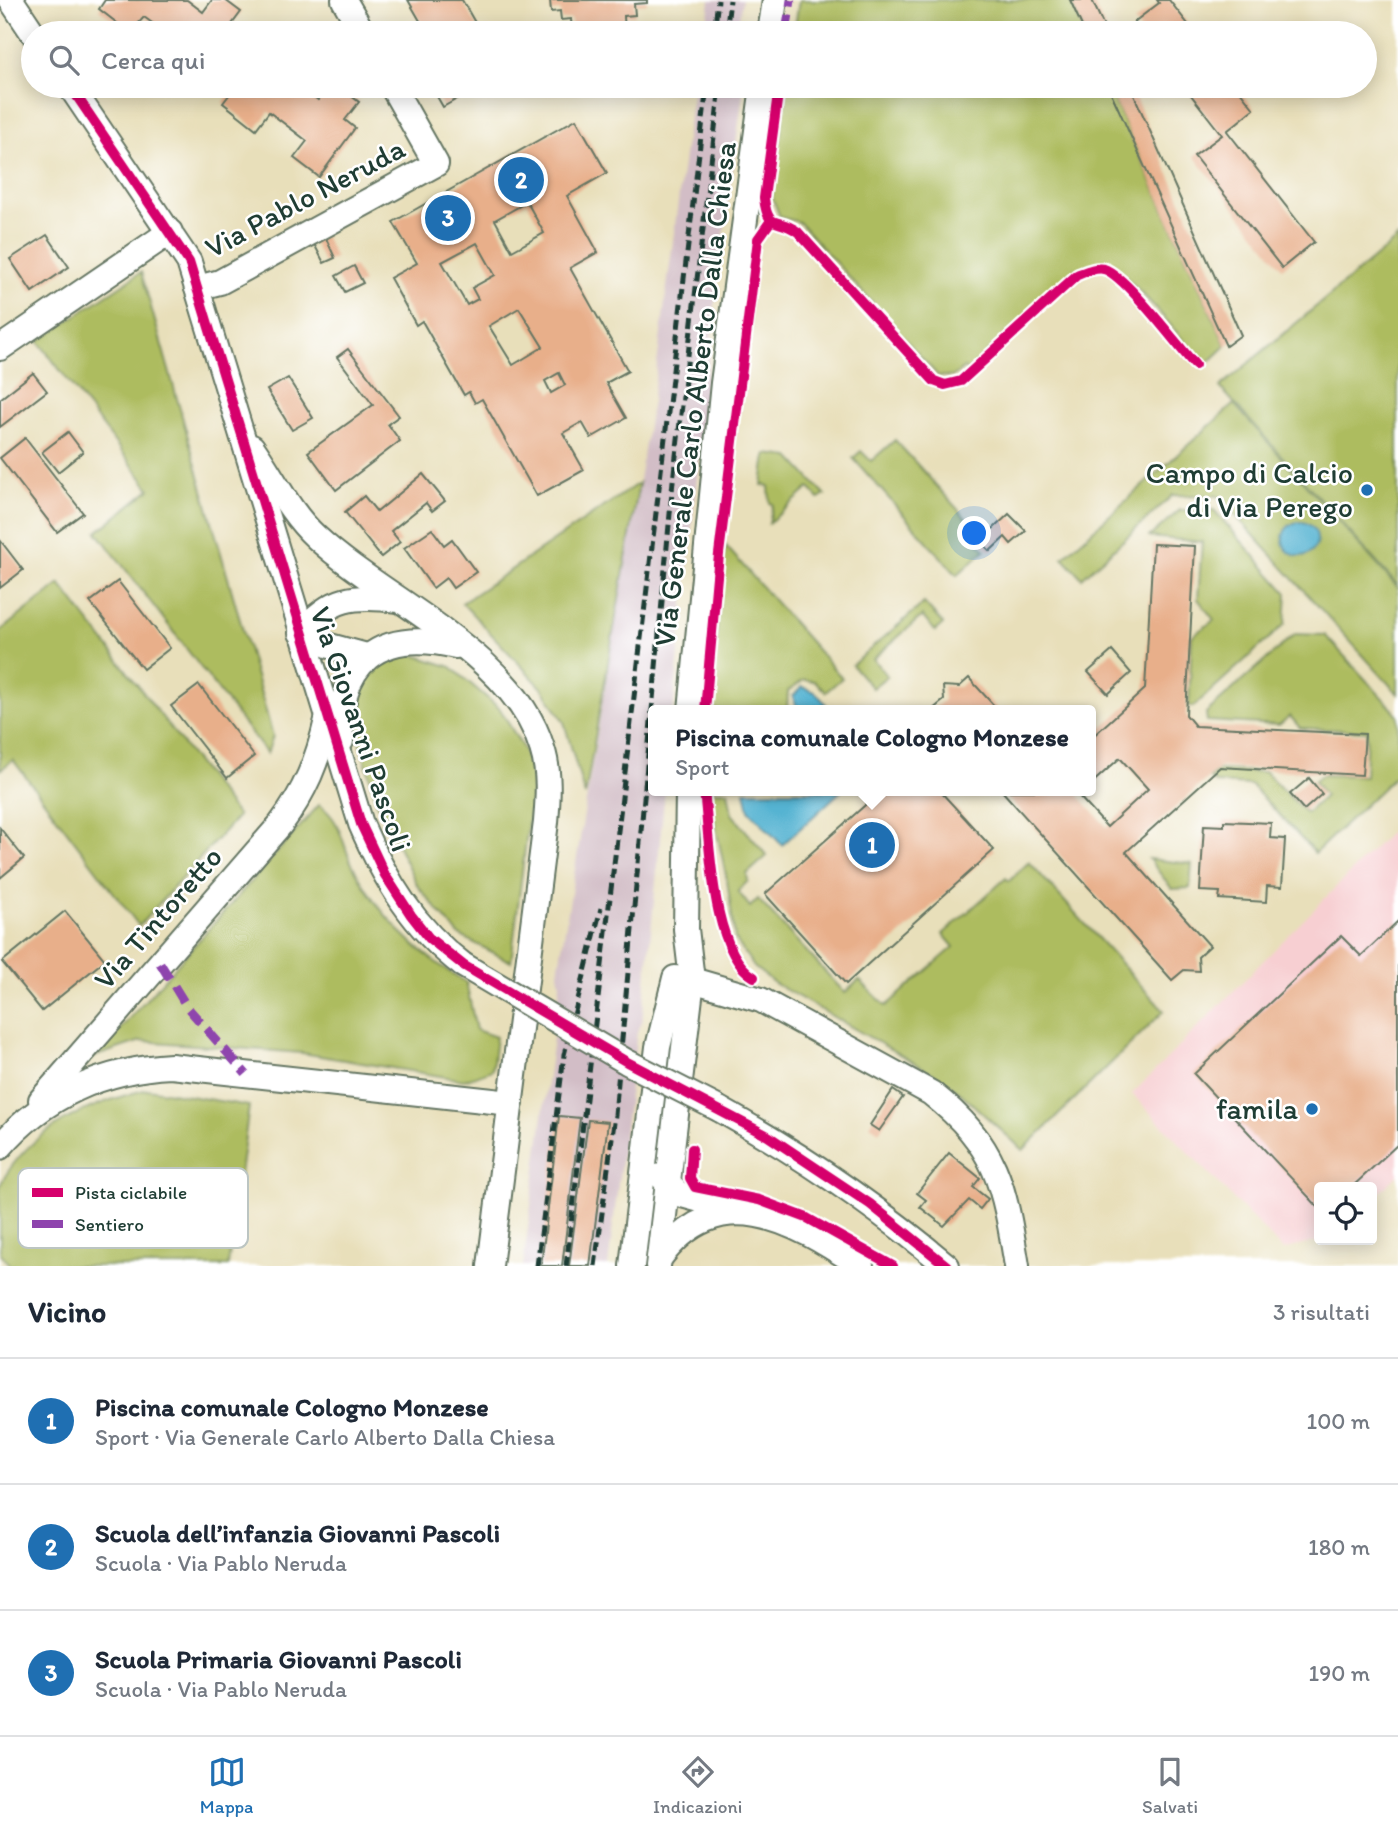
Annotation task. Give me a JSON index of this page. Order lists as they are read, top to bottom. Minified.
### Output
{"streets":{"street":["Via Pablo Neruda","Via Generale Carlo Alberto Dalla Chiesa","Via Giovanni Pascoli","Via Tintoretto"]},"crossings":[["Via Pablo Neruda","Via Giovanni Pascoli"],["Via Giovanni Pascoli","Via Tintoretto"]],"places":["Campo di Calcio di Via Perego","famila"],"legend":["Pista ciclabile","Sentiero"],"page":{"search":"Cerca qui","pins":["2","3","1"],"popup":["Piscina comunale Cologno Monzese","Sport"],"heading":["Vicino","3 risultati"],"list":[{"mark":"1","name":"Piscina comunale Cologno Monzese","note":"Sport · Via Generale Carlo Alberto Dalla Chiesa","value":"100 m"},{"mark":"2","name":"Scuola dell’infanzia Giovanni Pascoli","note":"Scuola · Via Pablo Neruda","value":"180 m"},{"mark":"3","name":"Scuola Primaria Giovanni Pascoli","note":"Scuola · Via Pablo Neruda","value":"190 m"}],"nav":["Mappa","Indicazioni","Salvati"]}}
